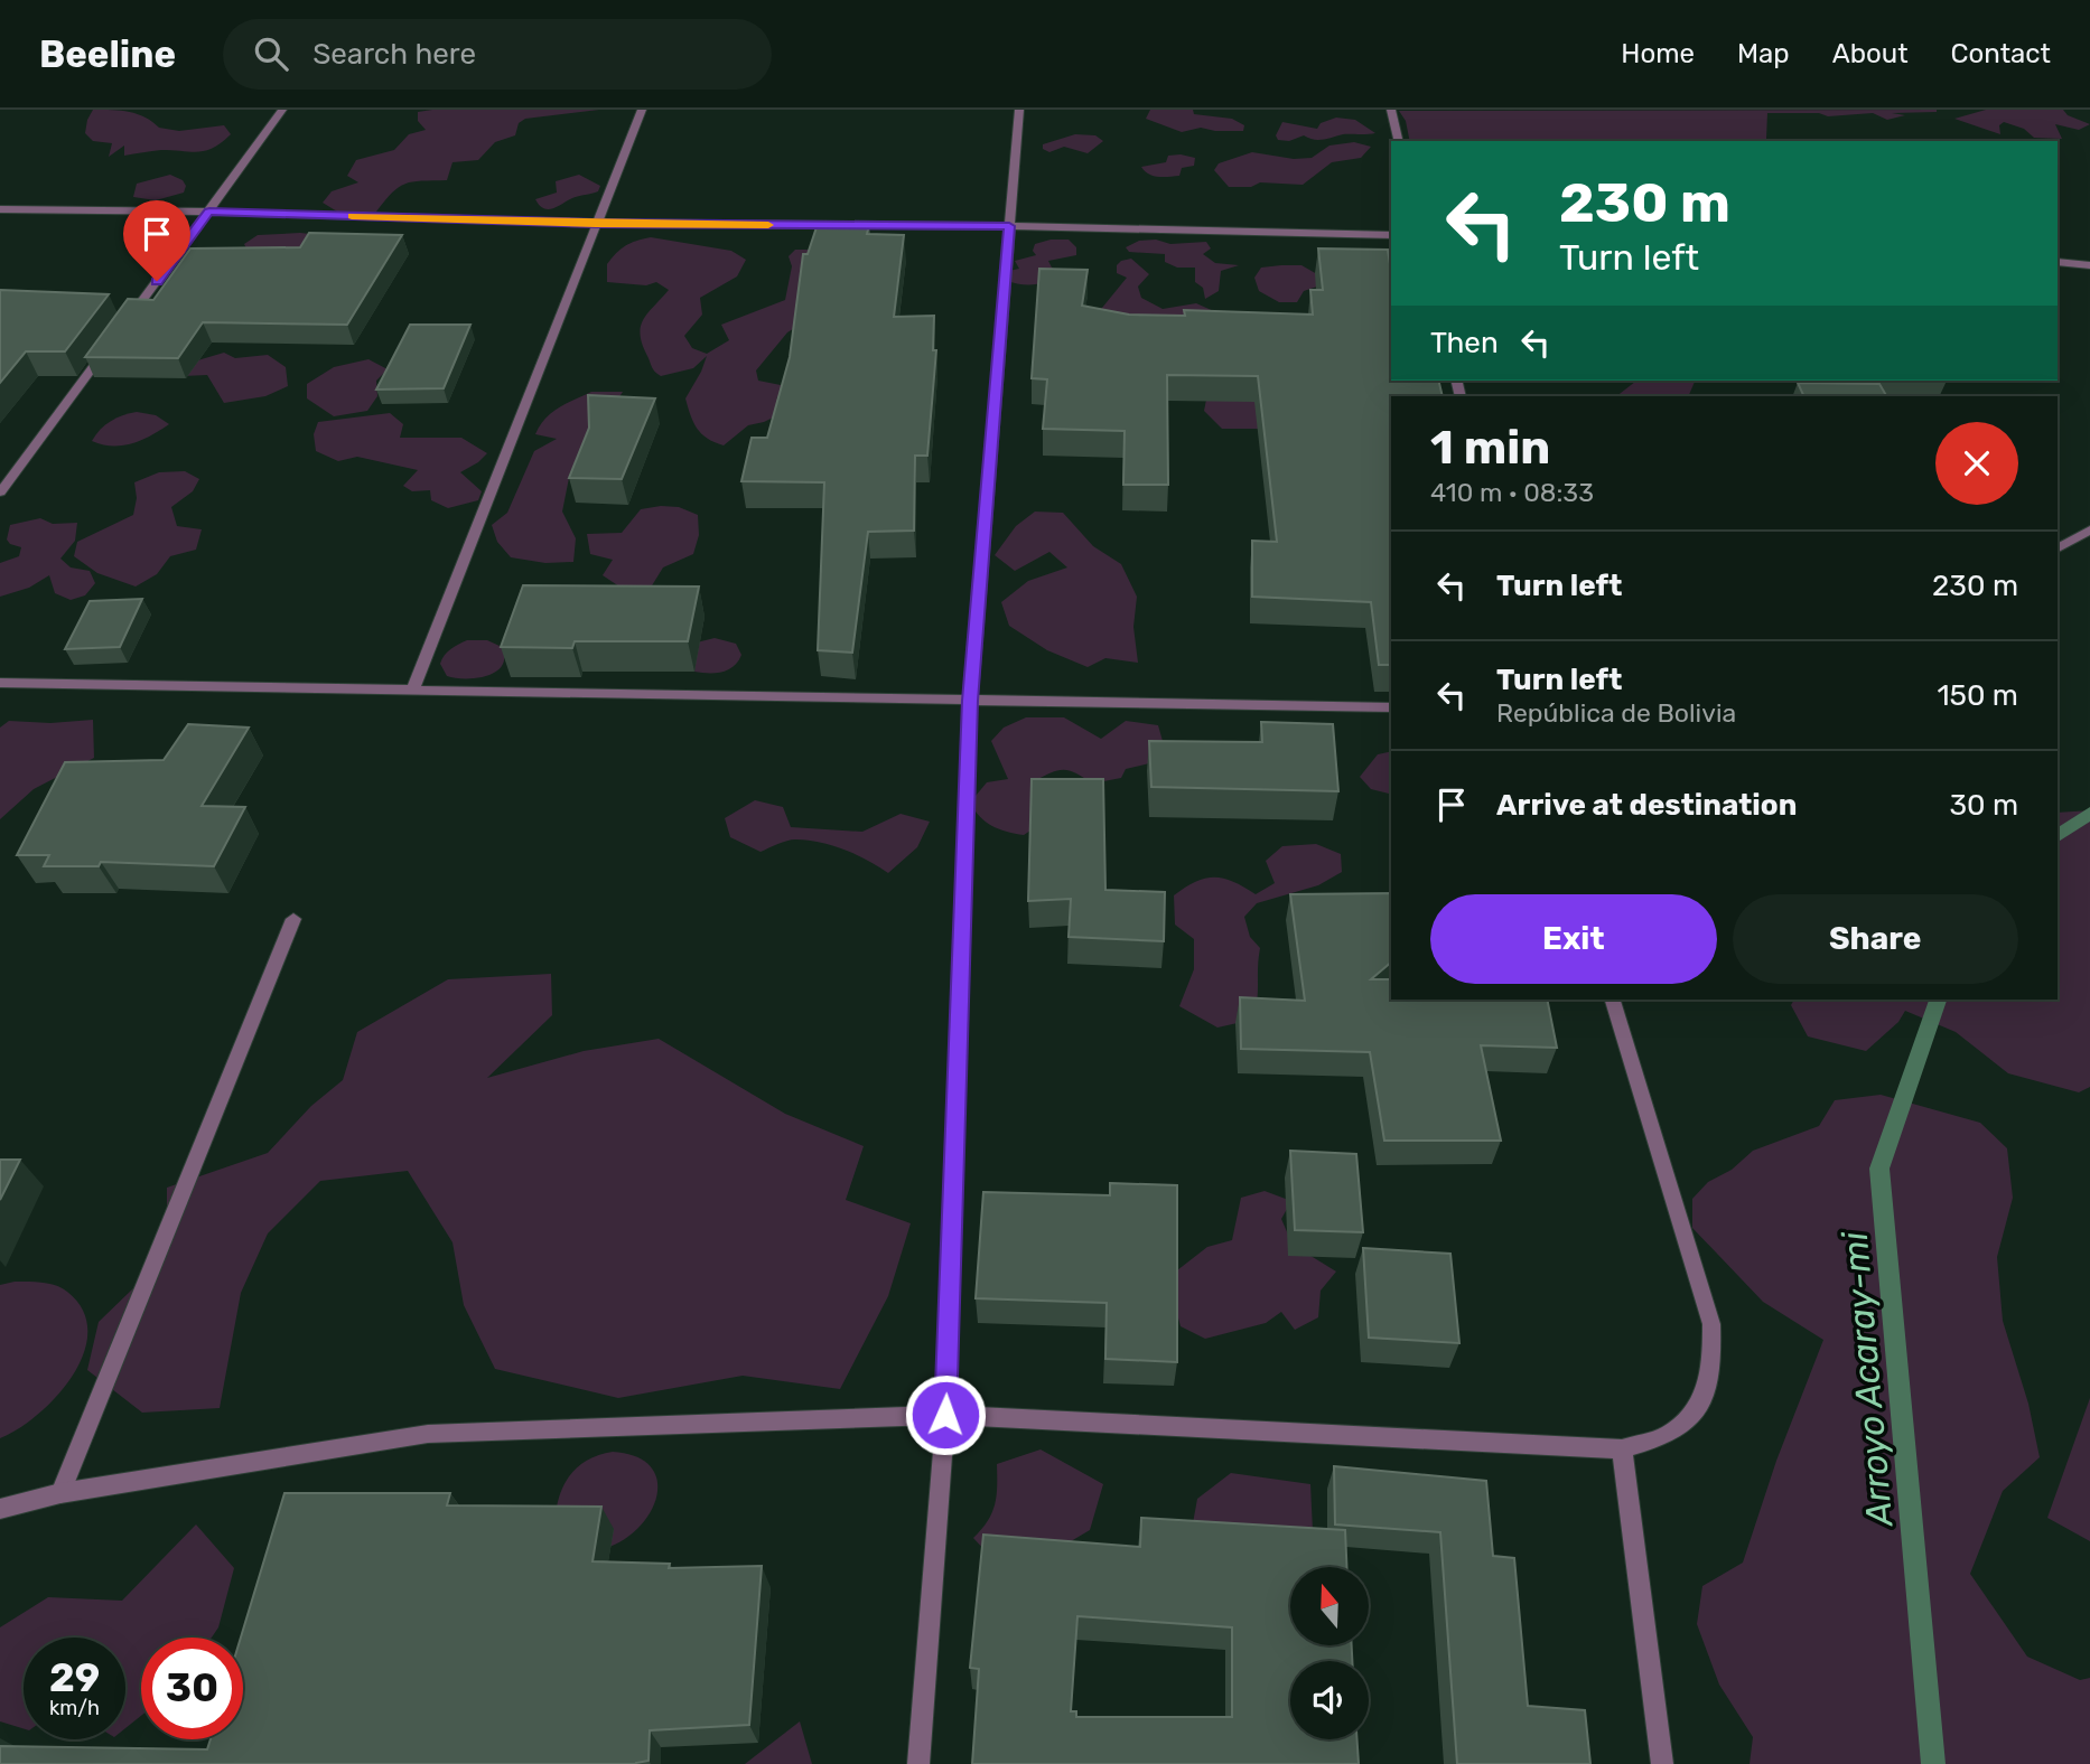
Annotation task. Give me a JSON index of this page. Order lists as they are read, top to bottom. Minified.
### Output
{"water":["Arroyo Acaray-mi"],"north":"top","page":{"header":"Beeline","search":"Search here","nav":["Home","Map","About","Contact"],"turn":["230 m","Turn left"],"then":"Then","heading":["1 min","410 m · 08:33"],"list":[{"name":"Turn left","value":"230 m"},{"name":"Turn left","note":"República de Bolivia","value":"150 m"},{"name":"Arrive at destination","value":"30 m"}],"buttons":["Exit","Share"],"speed":"29 km/h","limit":"30"}}
